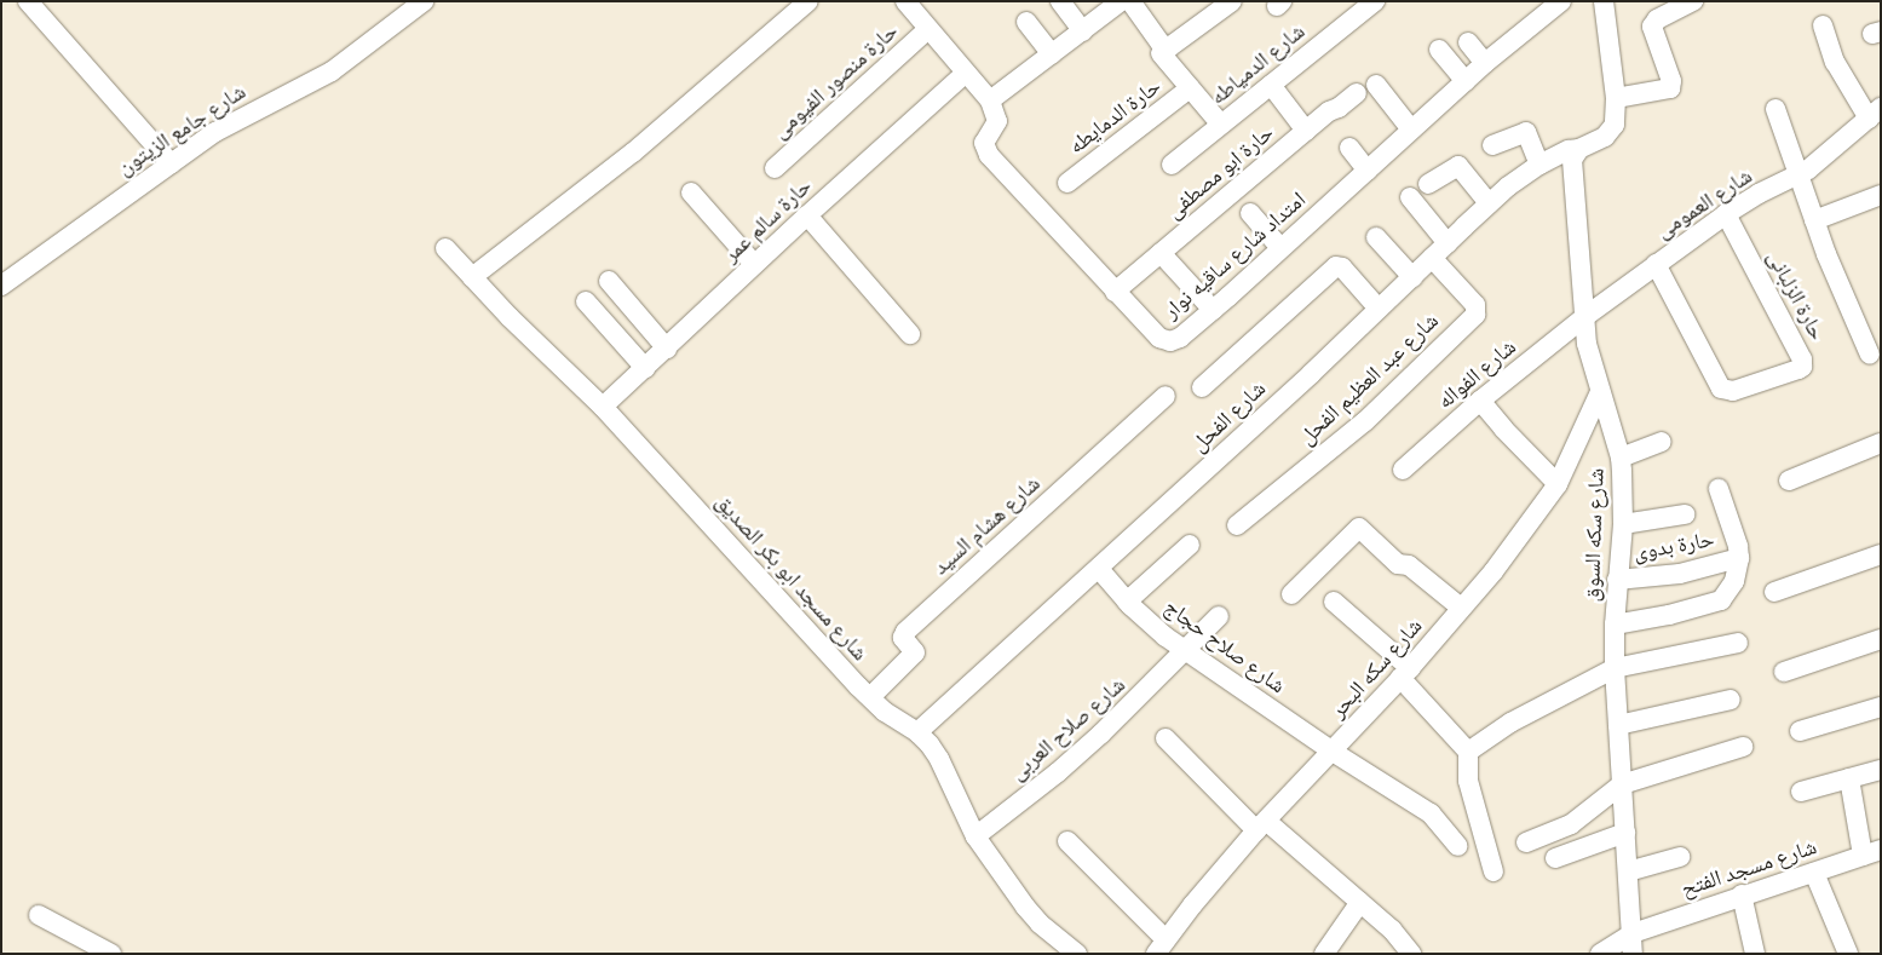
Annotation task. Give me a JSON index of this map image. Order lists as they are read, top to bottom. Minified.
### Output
{"streets":{"street":["شارع الدمياطه","حارة منصور الفيومى","حارة الدمايطه","شارع جامع الزيتون","حارة ابو مصطفى","شارع العمومى","حارة سالم عمر","امتداد شارع ساقيه نوار","حارة الزلبانى","شارع الفواله","شارع عبد العظيم الفحل","شارع الفحل","شارع هشام السيد","شارع سكه السوق","حارة بدوى","شارع مسجد ابو بكر الصديق","شارع صلاح حجاج","شارع سكه البحر","شارع صلاح العربى","شارع مسجد الفتح"]},"crossings":[["حارة ابو مصطفى","امتداد شارع ساقيه نوار"],["شارع العمومى","حارة الزلبانى"],["شارع العمومى","شارع الفواله"],["شارع العمومى","شارع سكه السوق"],["حارة سالم عمر","شارع مسجد ابو بكر الصديق"],["شارع الفواله","شارع سكه السوق"],["شارع عبد العظيم الفحل","شارع الفحل"],["شارع الفحل","شارع سكه السوق"],["شارع الفحل","شارع مسجد ابو بكر الصديق"],["شارع الفحل","شارع صلاح حجاج"],["شارع هشام السيد","شارع مسجد ابو بكر الصديق"],["شارع سكه السوق","حارة بدوى"],["شارع سكه السوق","شارع سكه البحر"],["شارع سكه السوق","شارع مسجد الفتح"],["شارع مسجد ابو بكر الصديق","شارع صلاح العربى"],["شارع صلاح حجاج","شارع سكه البحر"],["شارع صلاح حجاج","شارع صلاح العربى"]]}
